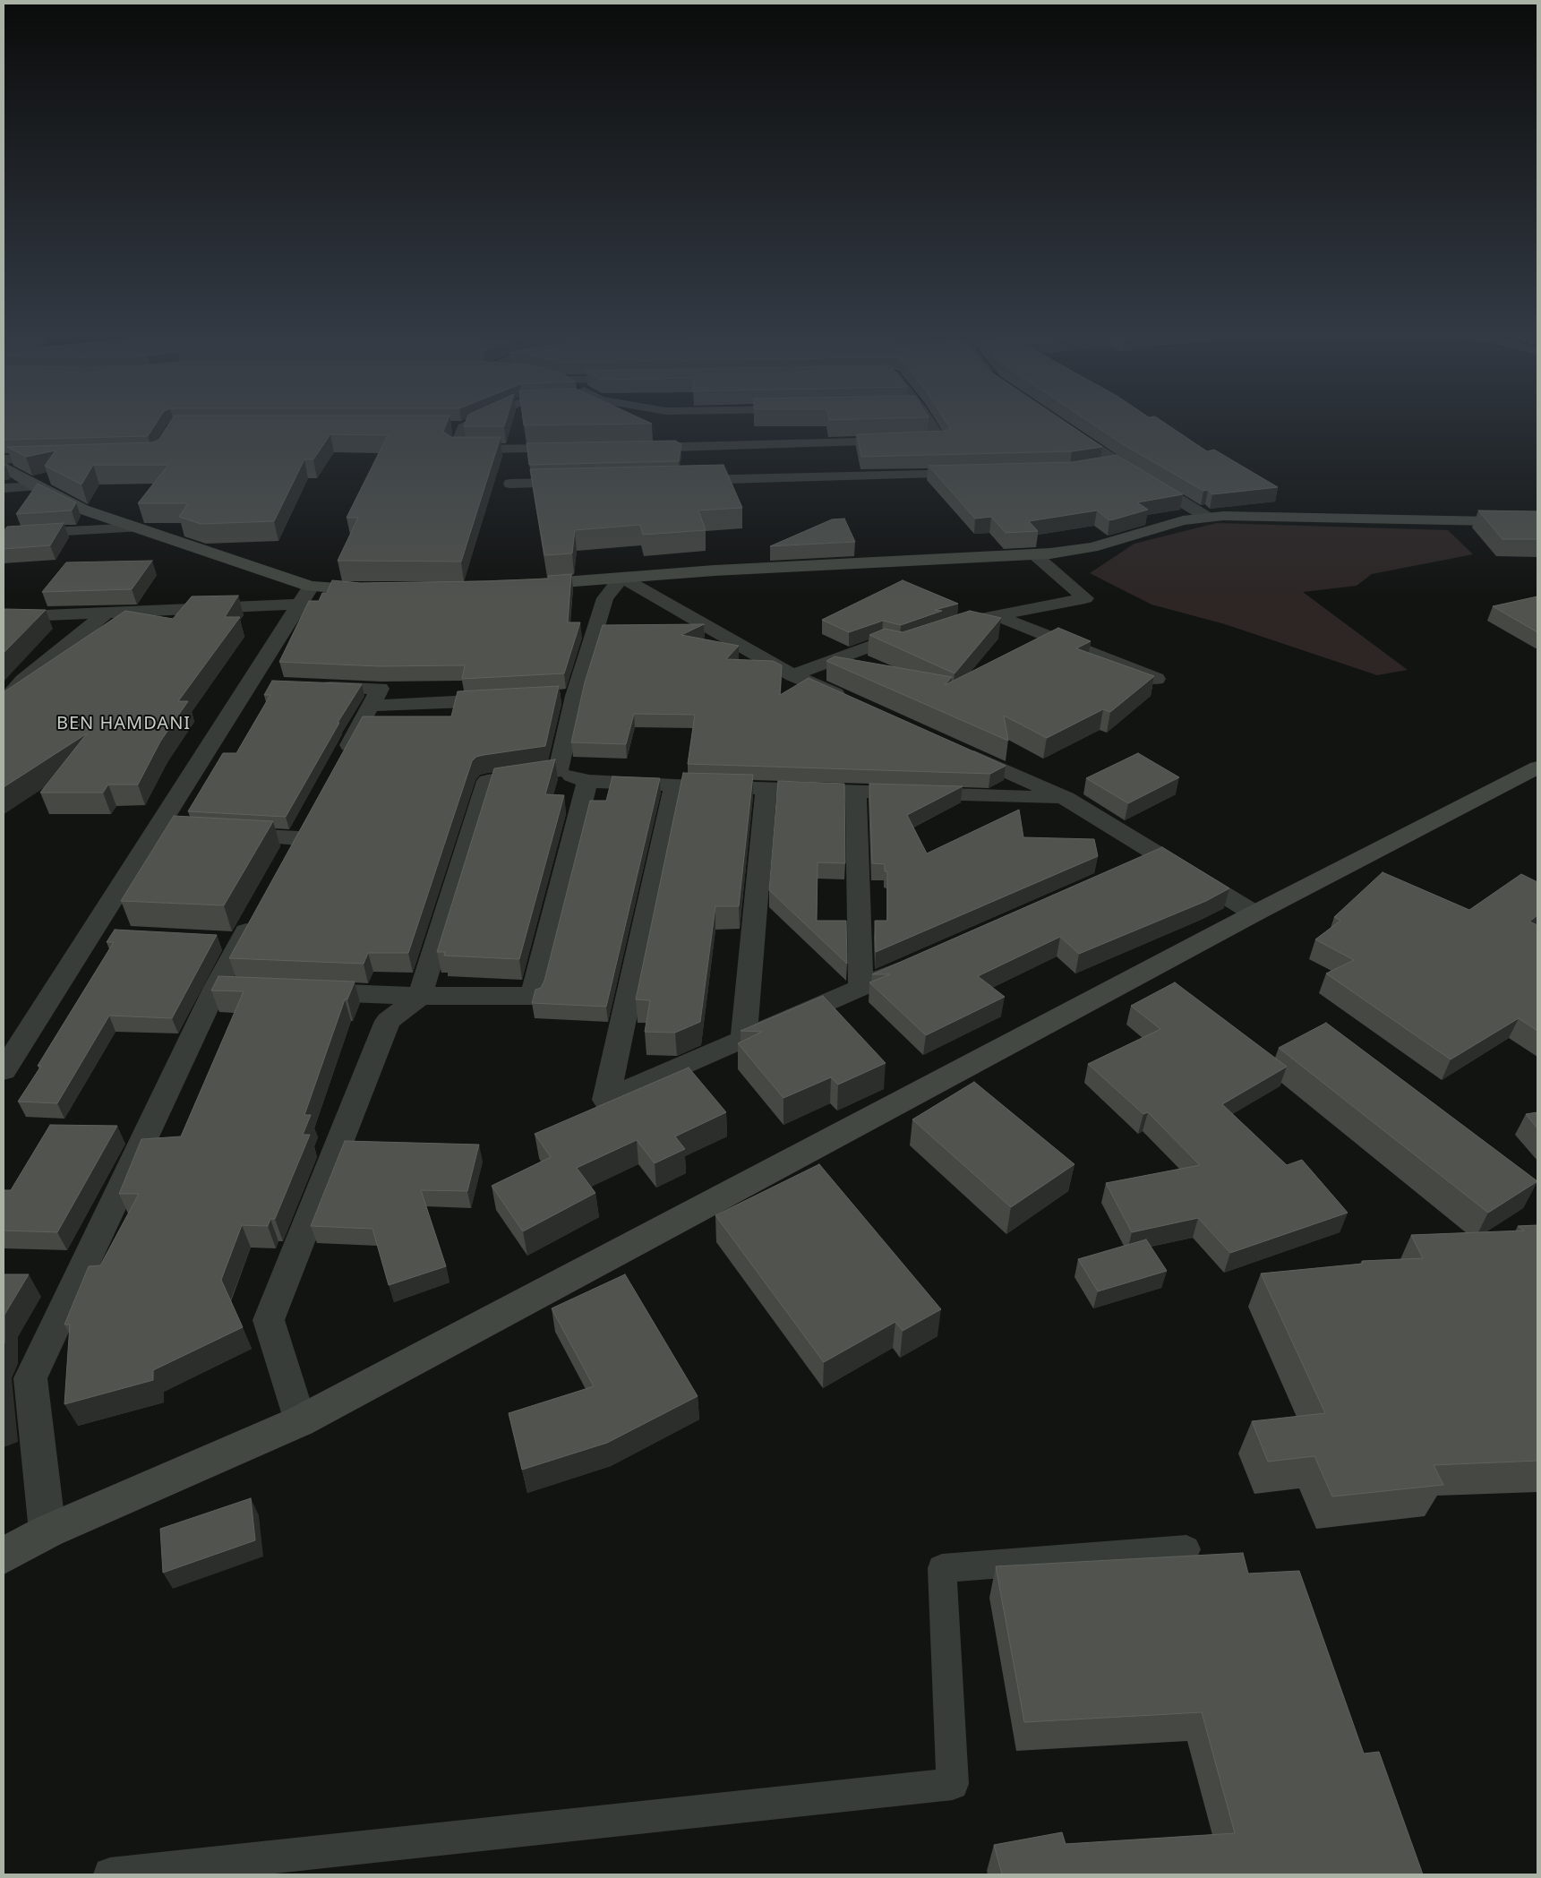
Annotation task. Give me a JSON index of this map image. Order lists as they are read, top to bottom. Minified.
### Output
{"districts":["BEN HAMDANI"]}
